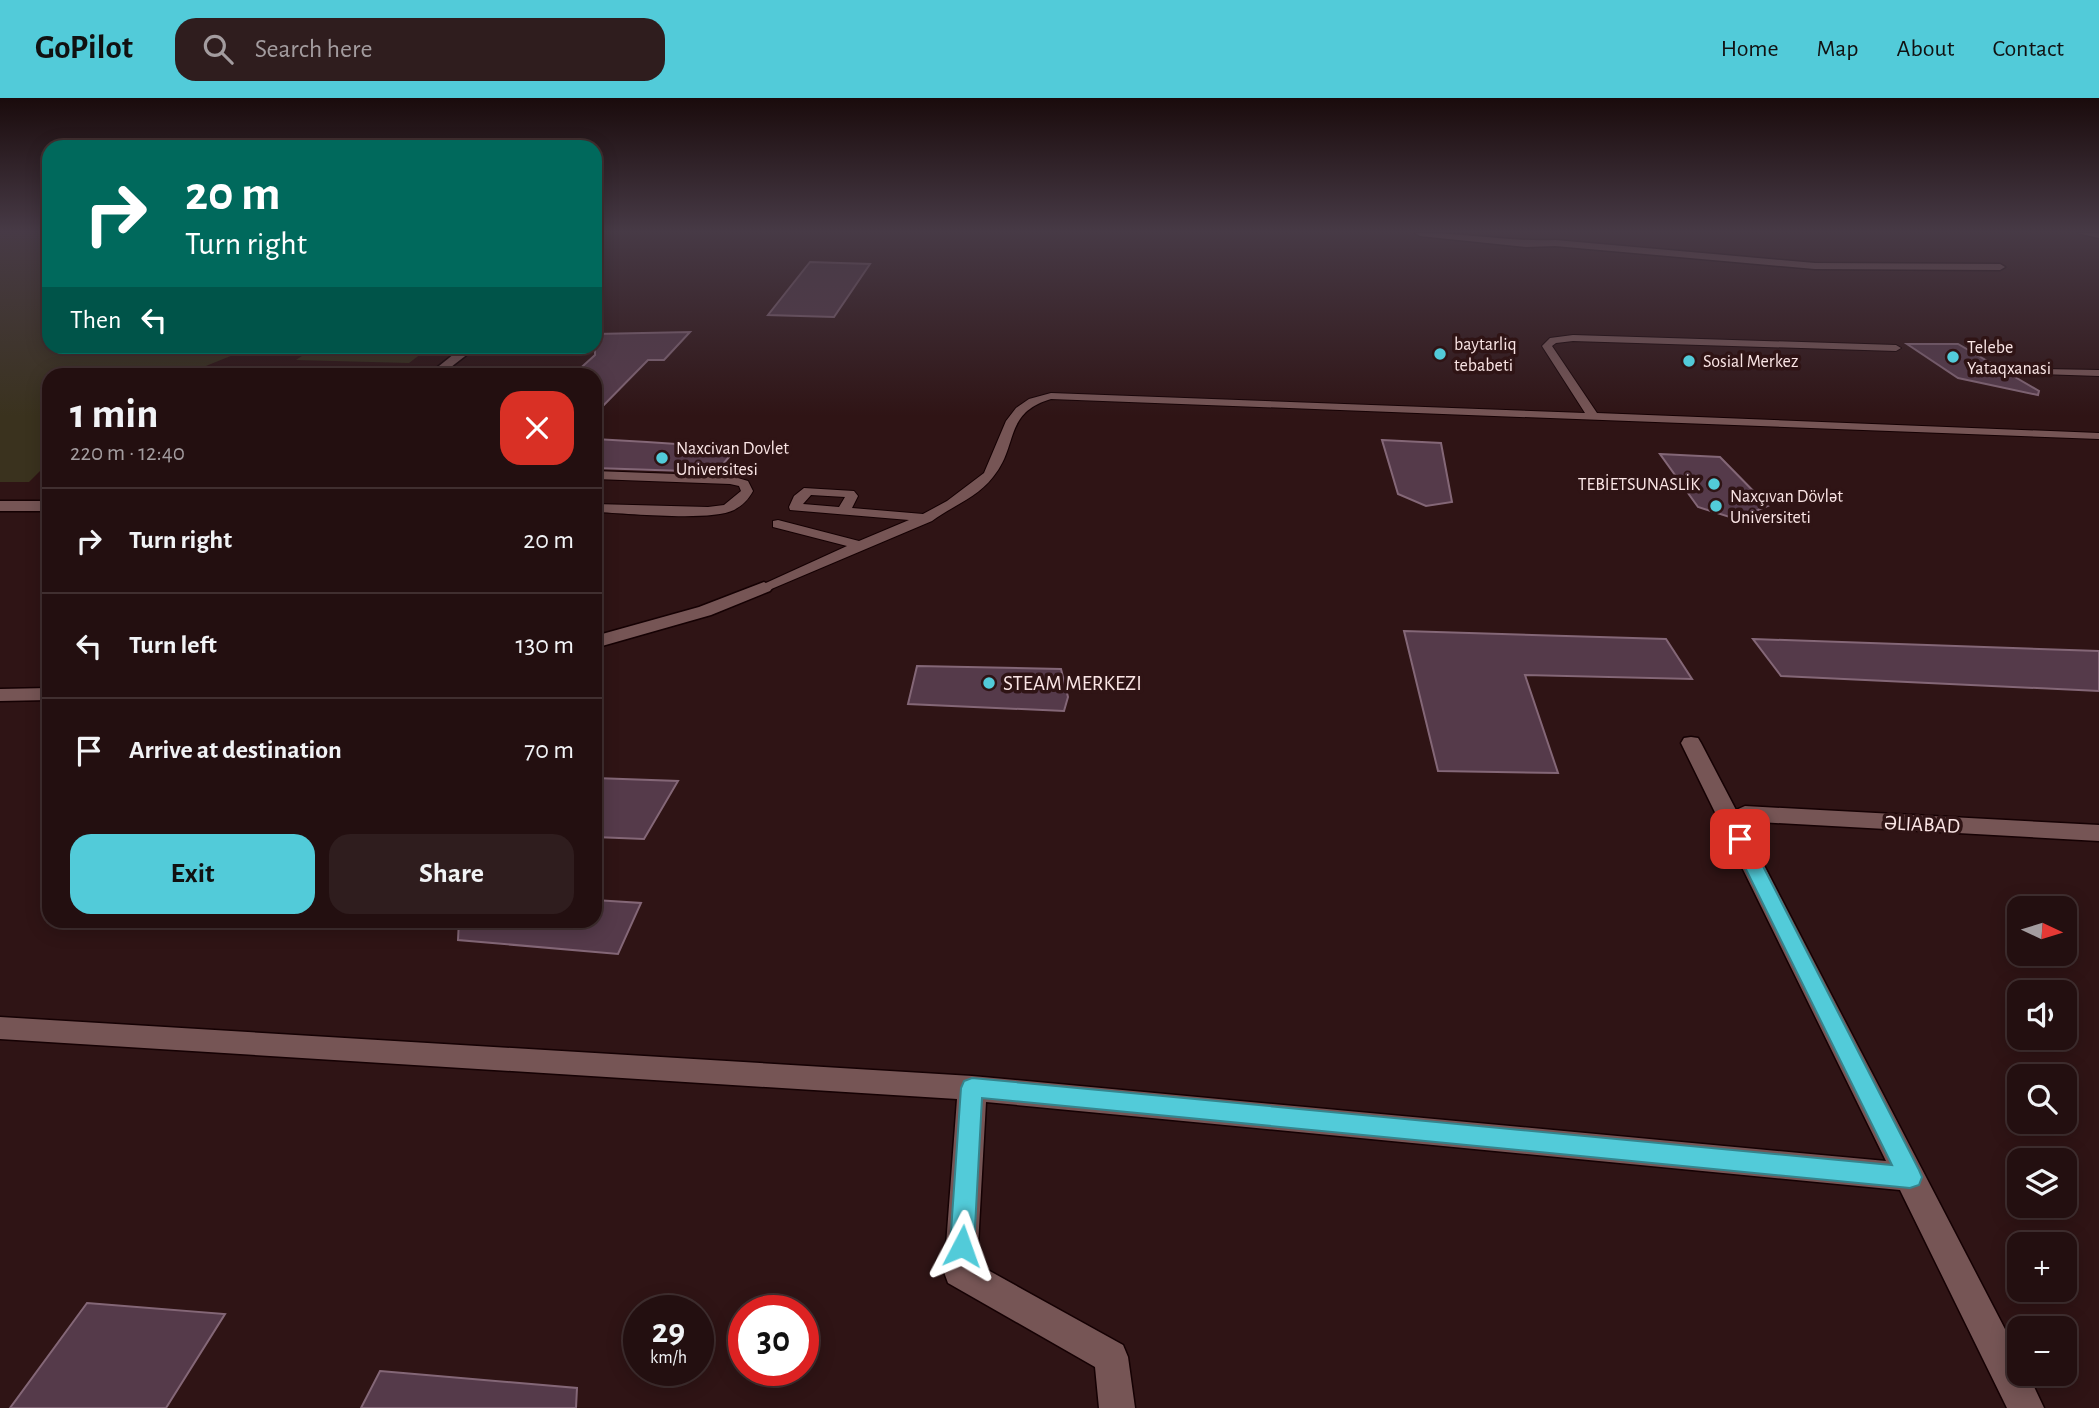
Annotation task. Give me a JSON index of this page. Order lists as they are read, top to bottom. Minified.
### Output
{"streets":{"street":["ƏLIABAD"]},"places":["baytarliq tebabeti","Telebe Yataqxanasi","Sosial Merkez","Naxcivan Dovlet Universitesi","TEBİETSUNASLİK","Naxçıvan Dövlət Universiteti","STEAM MERKEZI"],"north":"right","page":{"header":"GoPilot","search":"Search here","nav":["Home","Map","About","Contact"],"turn":["20 m","Turn right"],"then":"Then","heading":["1 min","220 m · 12:40"],"list":[{"name":"Turn right","value":"20 m"},{"name":"Turn left","value":"130 m"},{"name":"Arrive at destination","value":"70 m"}],"buttons":["Exit","Share"],"map_buttons":["+","−"],"speed":"29 km/h","limit":"30"}}
